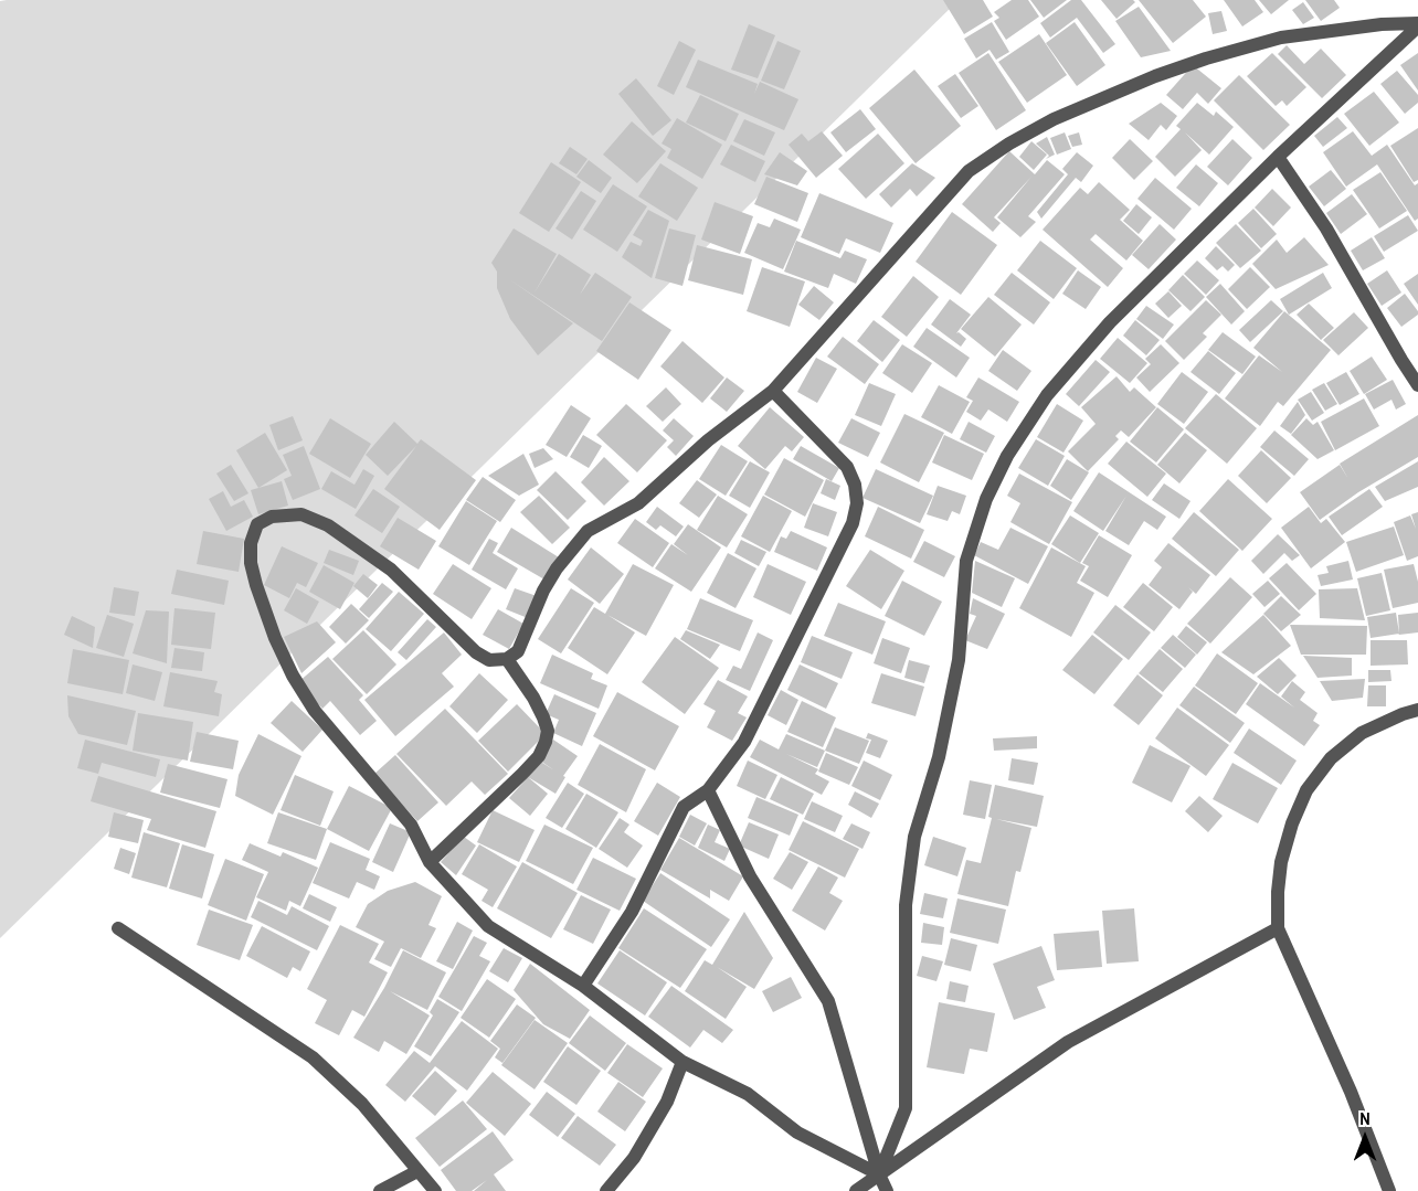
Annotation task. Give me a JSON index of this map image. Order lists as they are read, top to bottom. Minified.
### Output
{"north":"top"}
